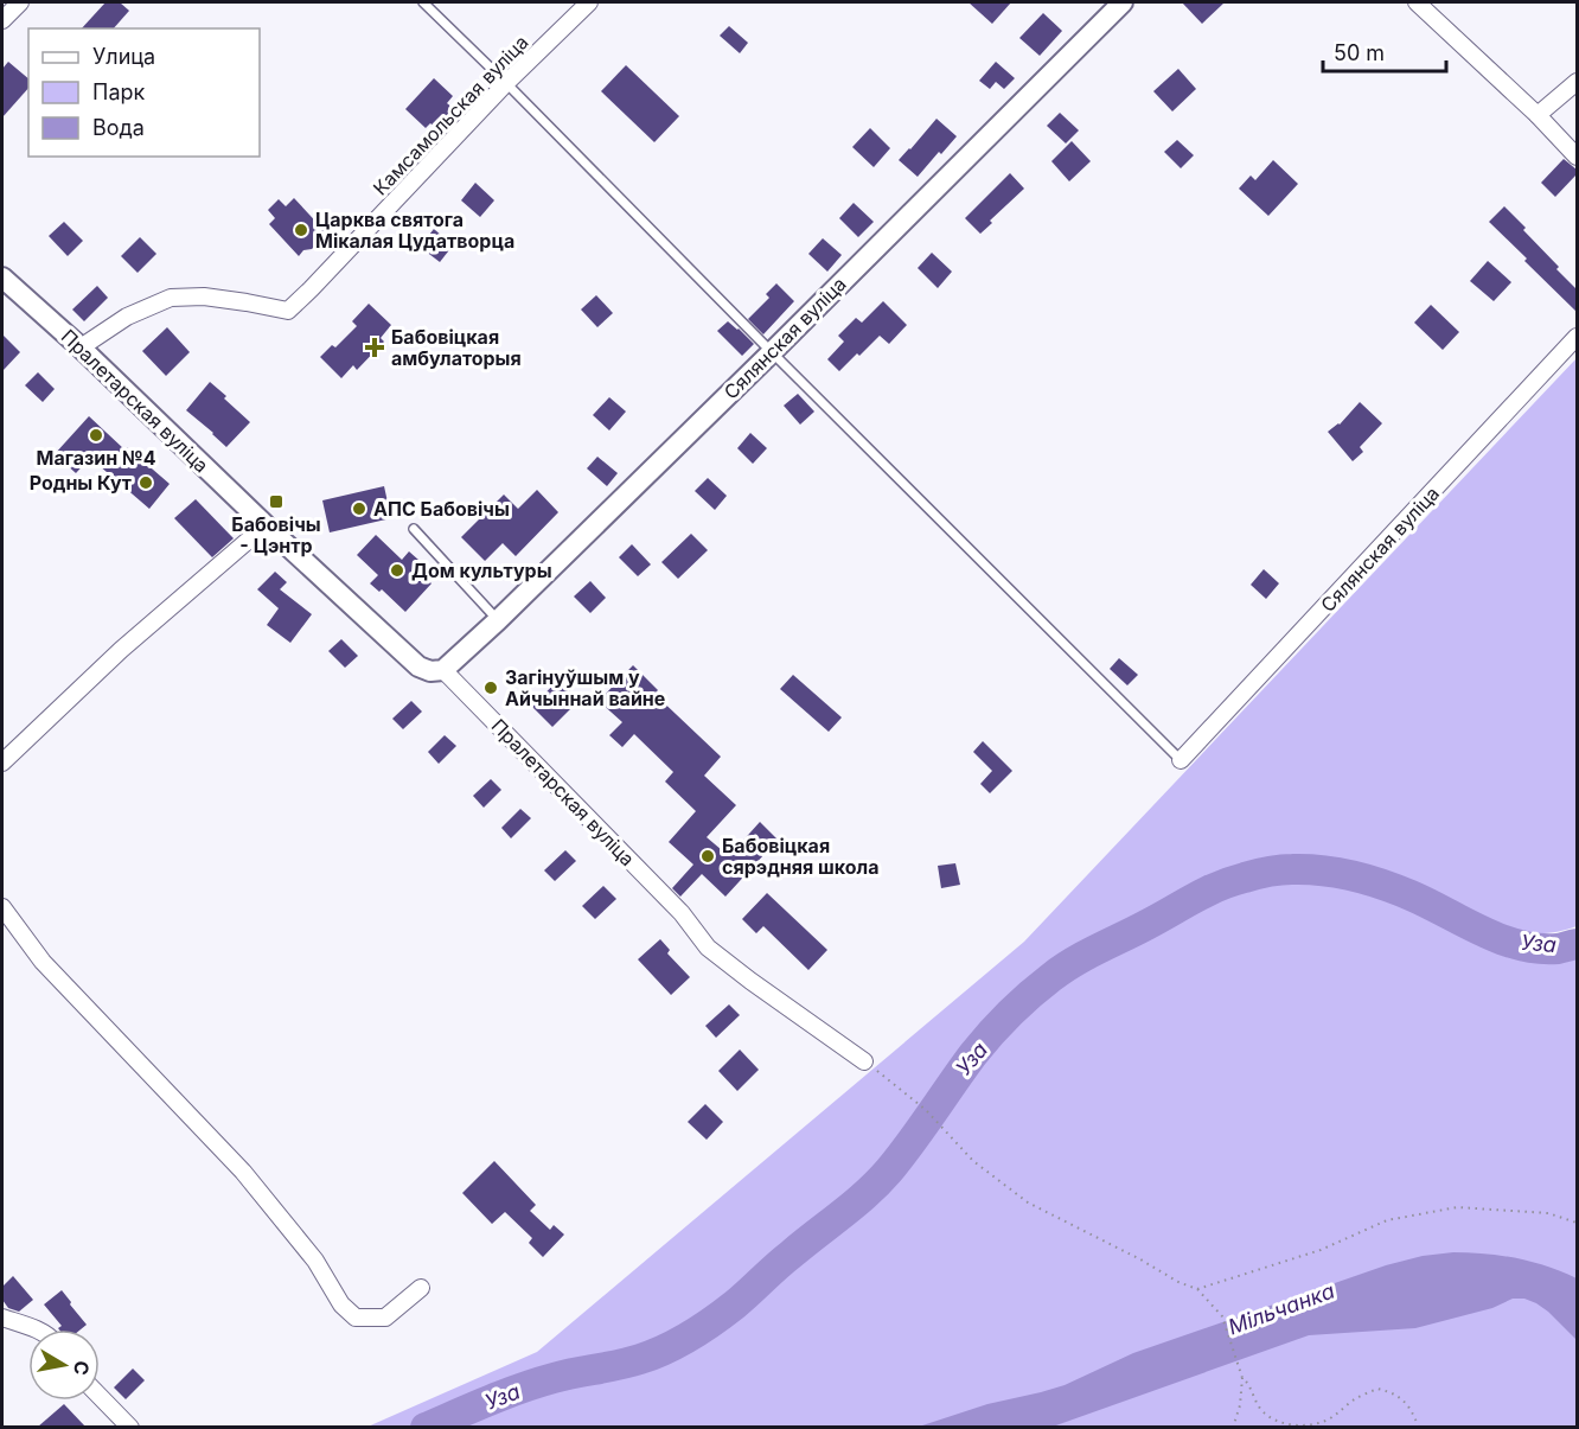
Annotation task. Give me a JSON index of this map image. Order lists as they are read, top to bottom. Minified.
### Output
{"streets":{"street":["Камсамольская вуліца","Сялянская вуліца","Пралетарская вуліца"]},"crossings":[["Камсамольская вуліца","Пралетарская вуліца"],["Сялянская вуліца","Пралетарская вуліца"]],"water":["Уза","Мільчанка"],"places":{"other":["Царква святога Мікалая Цудатворца","Магазин №4","Родны Кут","АПС Бабовічы","Дом культуры","Загінуўшым у Айчыннай вайне","Бабовіцкая сярэдняя школа"],"health":["Бабовіцкая амбулаторыя"],"transit":["Бабовічы - Цэнтр"]},"legend":["Улица","Парк","Вода"],"scale_bar":"50 m","north":"right"}
